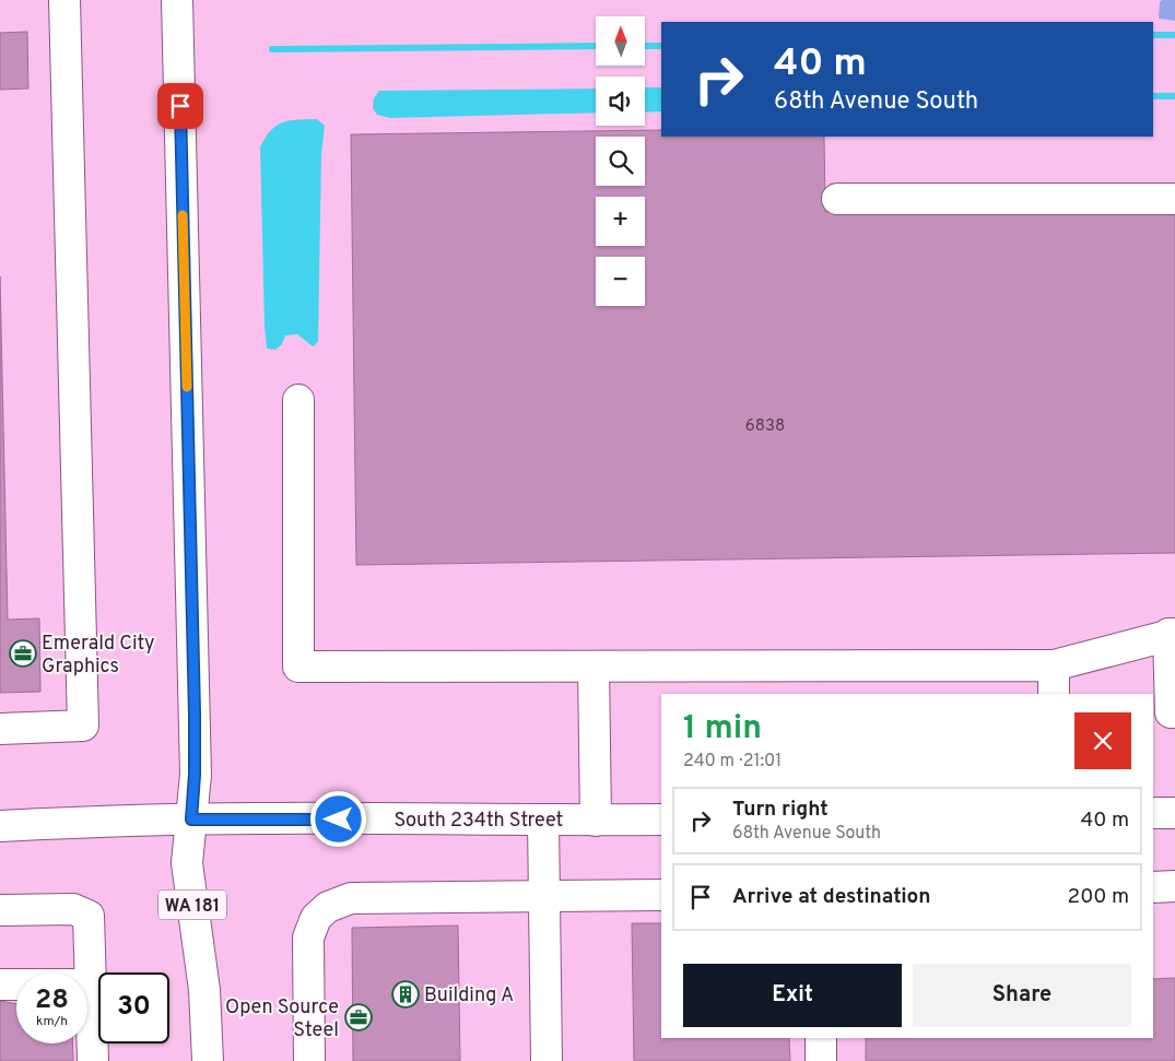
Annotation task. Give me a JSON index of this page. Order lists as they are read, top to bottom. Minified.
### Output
{"streets":{"main road":["South 234th Street","WA 181"]},"crossings":[["South 234th Street","WA 181"]],"places":{"office":["Emerald City Graphics","Open Source Steel"],"building":["Building A"]},"house_numbers":["6838"],"north":"top","page":{"map_buttons":["+","−"],"turn":["40 m","68th Avenue South"],"heading":["1 min","240 m · 21:01"],"list":[{"name":"Turn right","note":"68th Avenue South","value":"40 m"},{"name":"Arrive at destination","value":"200 m"}],"buttons":["Exit","Share"],"speed":"28 km/h","limit":"30"}}
